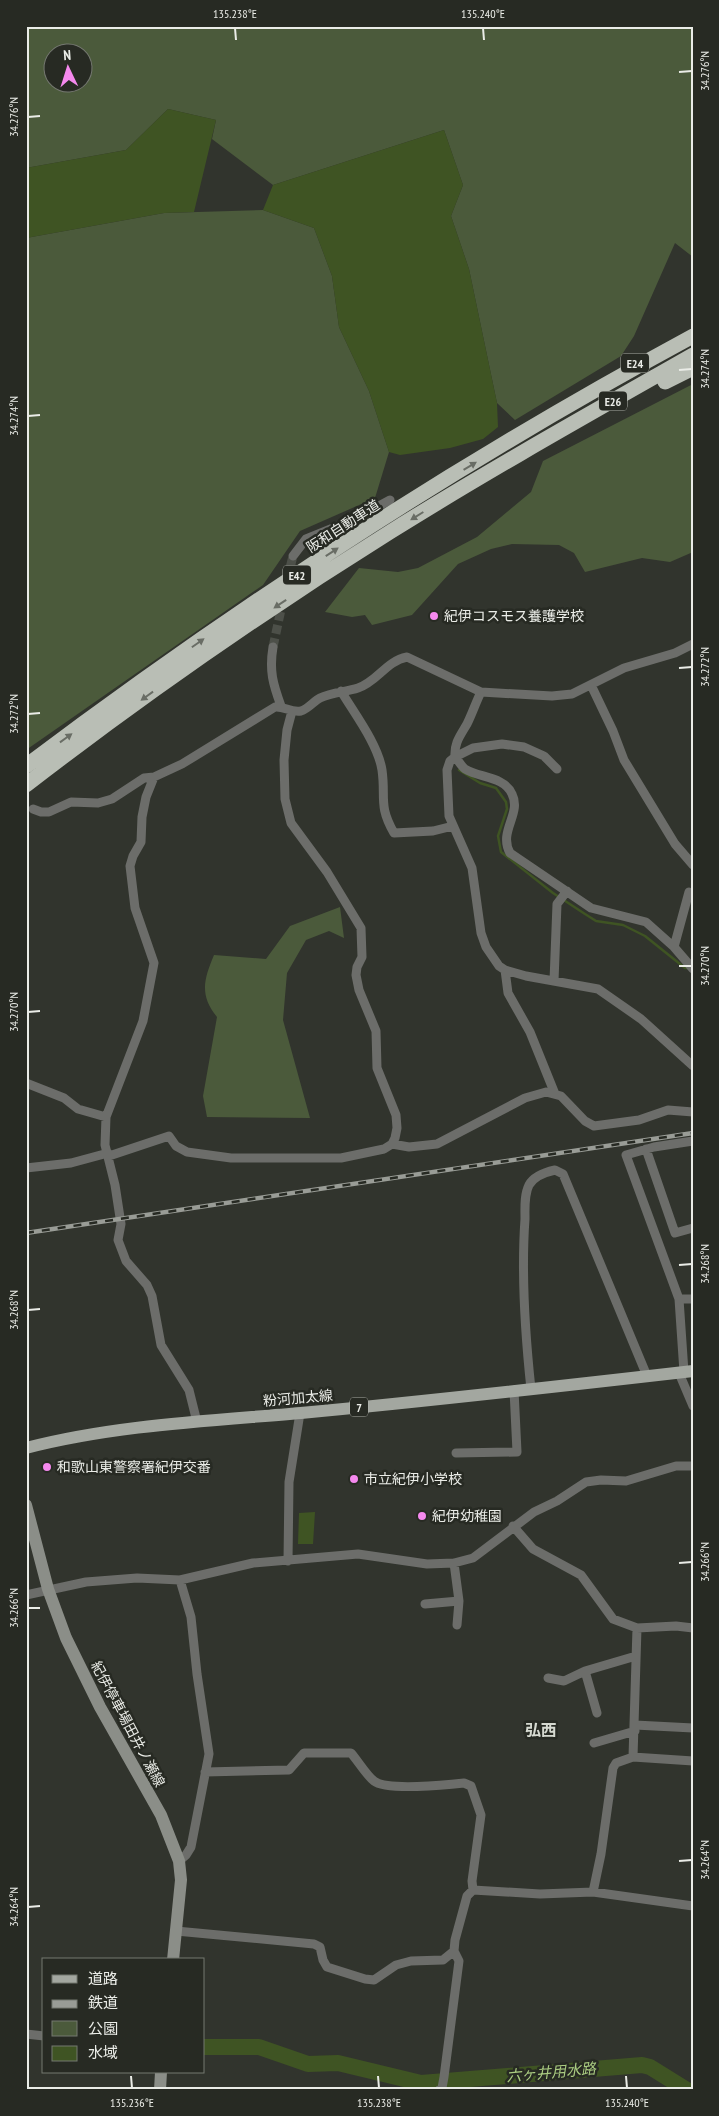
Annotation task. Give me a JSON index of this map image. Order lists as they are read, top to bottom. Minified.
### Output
{"streets":{"highway":["E24","E26","阪和自動車道","E42"],"main road":["粉河加太線","7","紀伊停車場田井ノ瀬線"]},"crossings":[["E24","E26"],["E24","阪和自動車道"],["E24","E42"],["E26","E42"]],"districts":["弘西"],"water":["六ヶ井用水路"],"places":["紀伊コスモス養護学校","和歌山東警察署紀伊交番","市立紀伊小学校","紀伊幼稚園"],"legend":["道路","鉄道","公園","水域"],"north":"top","coordinates":["135.238°E","135.240°E","34.276°N","34.274°N","34.272°N","34.270°N","34.268°N","34.266°N","34.264°N","135.236°E"]}
